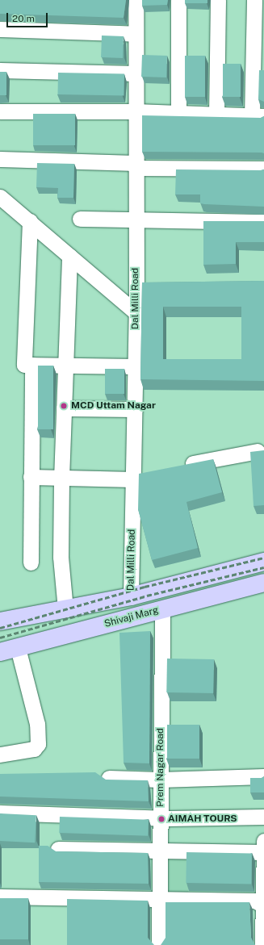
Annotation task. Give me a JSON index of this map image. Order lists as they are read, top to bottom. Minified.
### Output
{"streets":{"main road":["Shivaji Marg"],"street":["Dal Milli Road","Prem Nagar Road"]},"crossings":[["Dal Milli Road","Shivaji Marg"],["Shivaji Marg","Prem Nagar Road"]],"places":["MCD Uttam Nagar","AIMAH TOURS"],"scale_bar":"20 m"}
